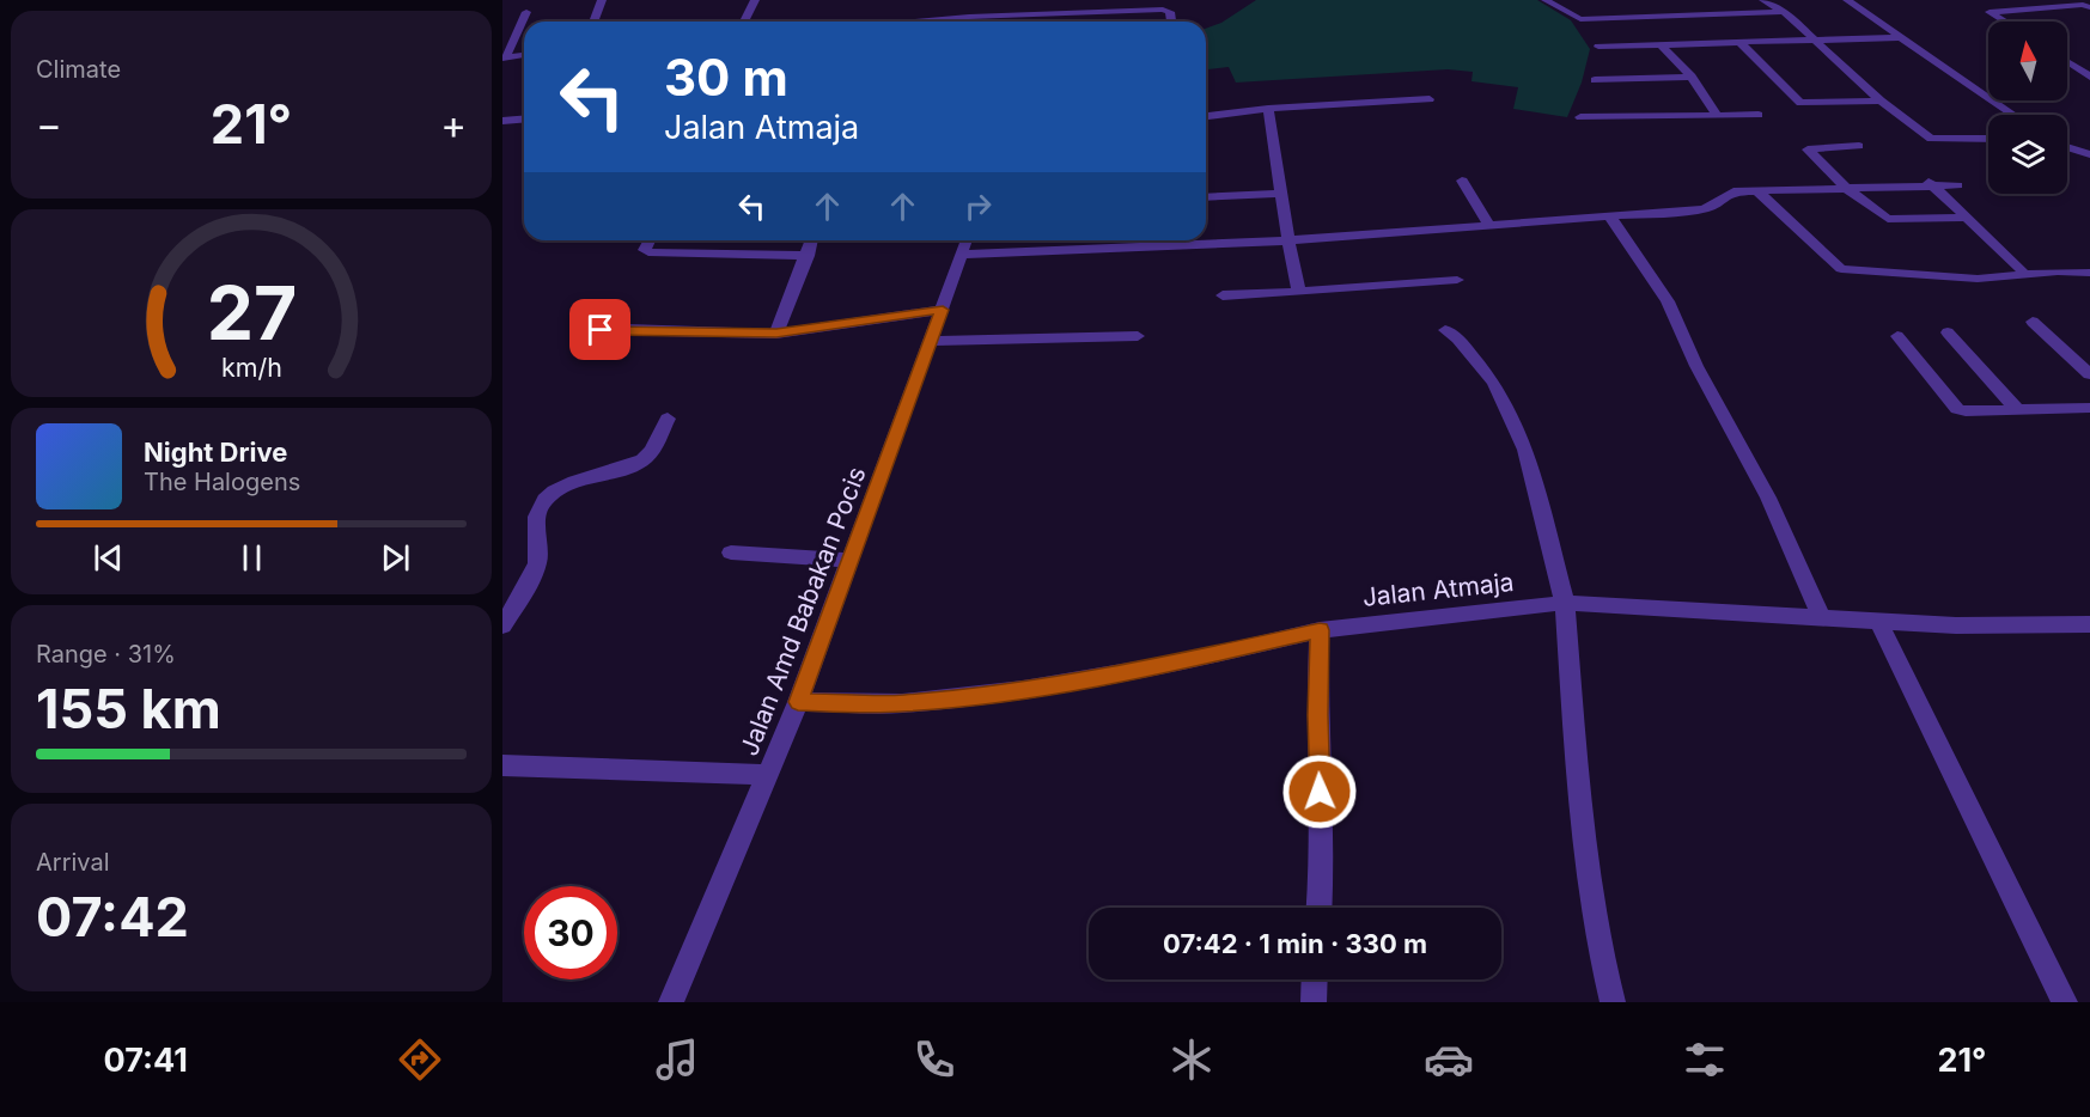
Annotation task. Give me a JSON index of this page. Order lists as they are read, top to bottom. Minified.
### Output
{"streets":{"street":["Jalan Atmaja","Jalan Amd Babakan Pocis"]},"crossings":[["Jalan Atmaja","Jalan Amd Babakan Pocis"]],"north":"top","page":{"tile":["Climate",["Range · 31%","155 km"],["Arrival","07:42"]],"turn":["30 m","Jalan Atmaja"],"heat":["−","21°","+"],"song":["Night Drive","The Halogens"],"limit":"30","trip":"07:42 · 1 min · 330 m","tabs":["07:41","21°"],"gauge":["27","km/h"]}}
